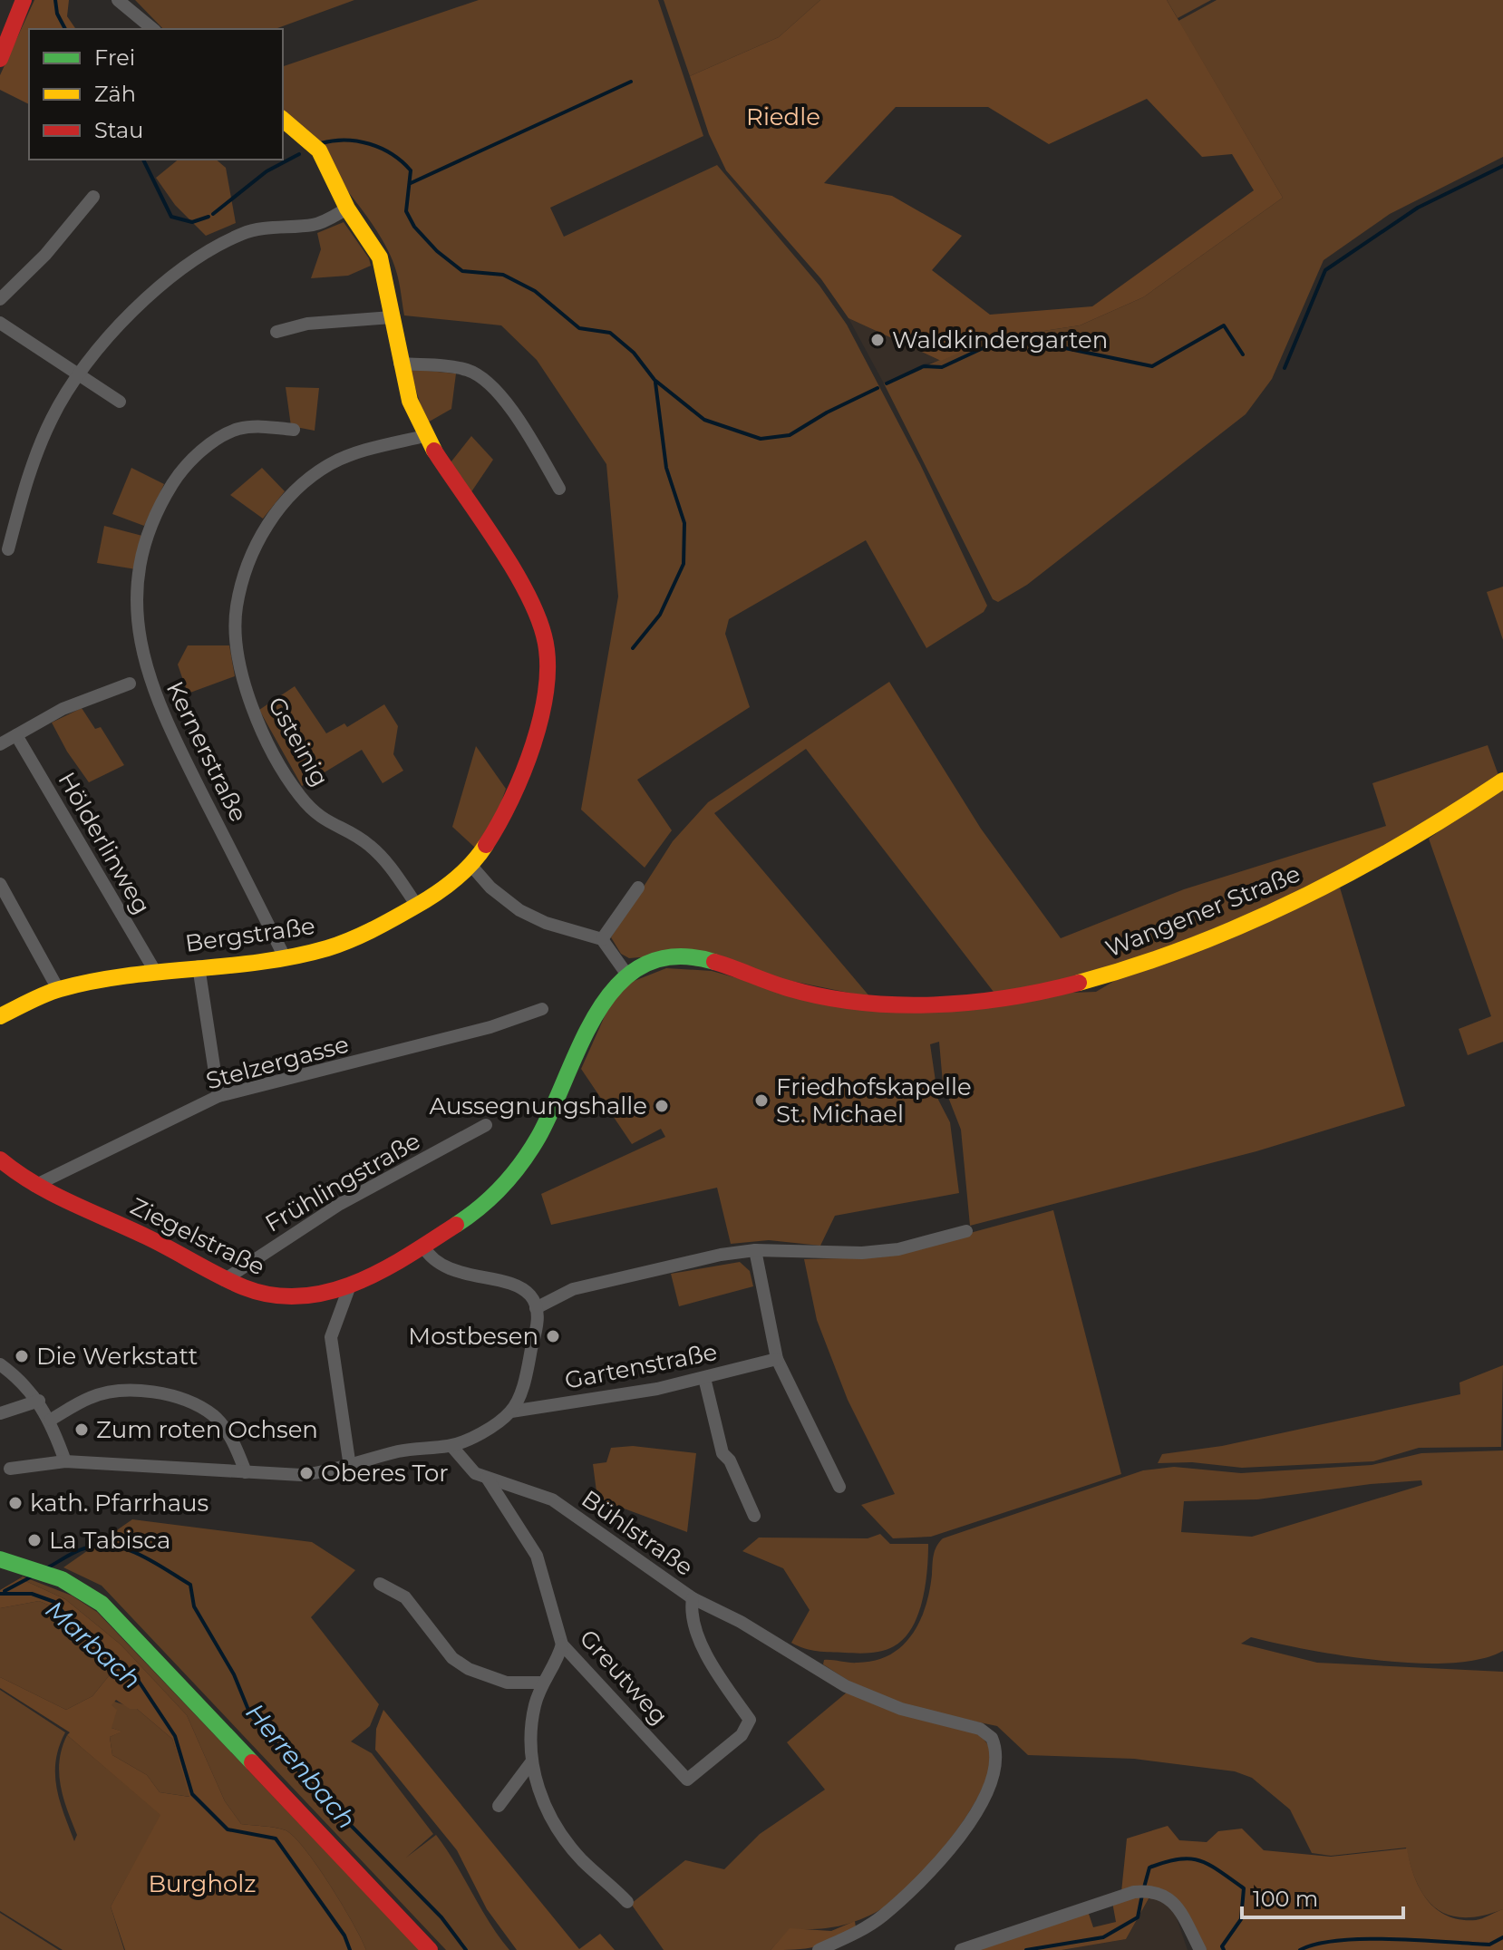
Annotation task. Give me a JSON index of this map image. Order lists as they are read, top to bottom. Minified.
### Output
{"streets":{"street":["Gsteinig","Kernerstraße","Hölderlinweg","Wangener Straße","Bergstraße","Stelzergasse","Frühlingstraße","Ziegelstraße","Gartenstraße","Bühlstraße","Greutweg"]},"crossings":[["Gsteinig","Bergstraße"],["Kernerstraße","Bergstraße"],["Hölderlinweg","Bergstraße"],["Wangener Straße","Ziegelstraße"],["Stelzergasse","Ziegelstraße"],["Frühlingstraße","Ziegelstraße"],["Bühlstraße","Greutweg"]],"water":["Marbach","Herrenbach"],"parks":["Riedle","Burgholz"],"places":["Waldkindergarten","Friedhofskapelle St. Michael","Aussegnungshalle","Mostbesen","Die Werkstatt","Zum roten Ochsen","Oberes Tor","kath. Pfarrhaus","La Tabisca"],"legend":["Frei","Zäh","Stau"],"scale_bar":"100 m"}
